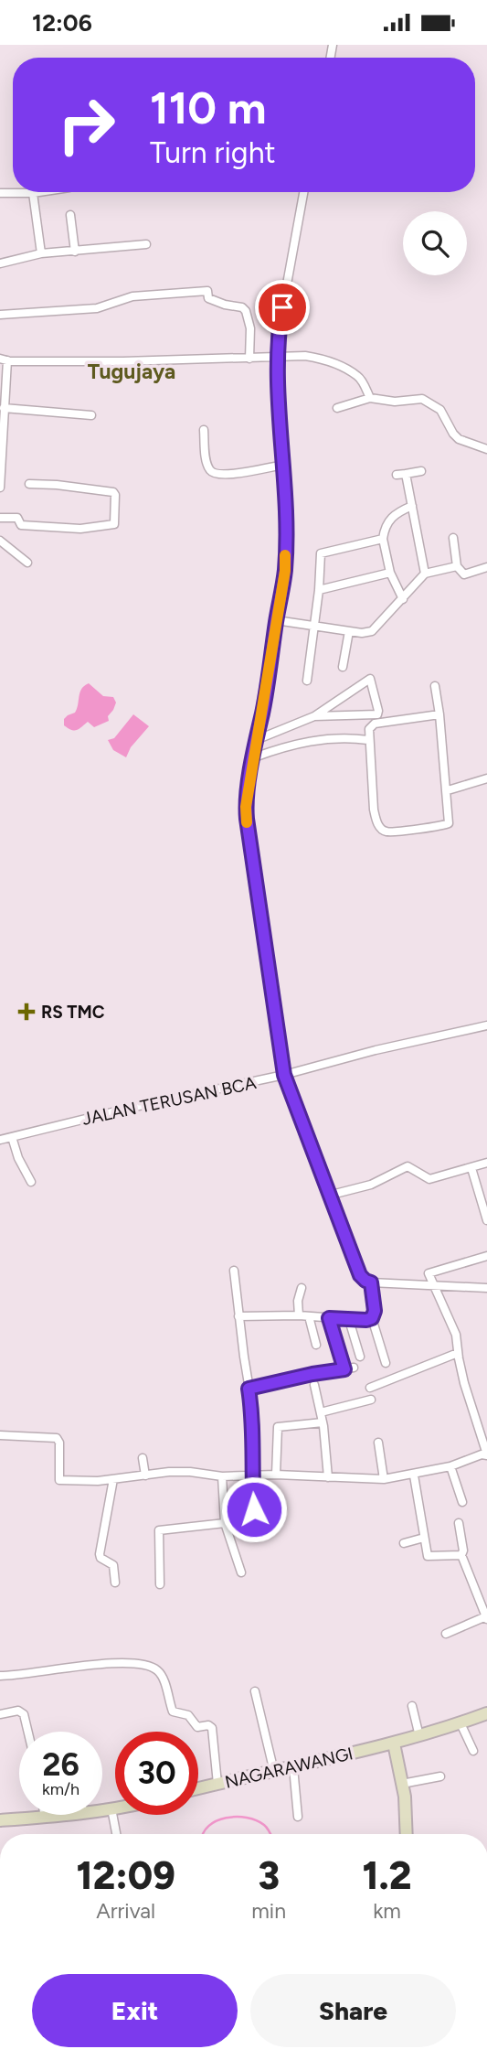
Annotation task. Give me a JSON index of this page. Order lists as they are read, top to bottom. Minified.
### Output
{"streets":{"main road":["NAGARAWANGI"],"street":["JALAN TERUSAN BCA"]},"districts":["Tugujaya"],"places":{"health":["RS TMC"]},"page":{"status":"12:06","turn":["110 m","Turn right"],"speed":"26 km/h","limit":"30","eta":["12:09","Arrival","3","min","1.2","km"],"buttons":["Exit","Share"]}}
